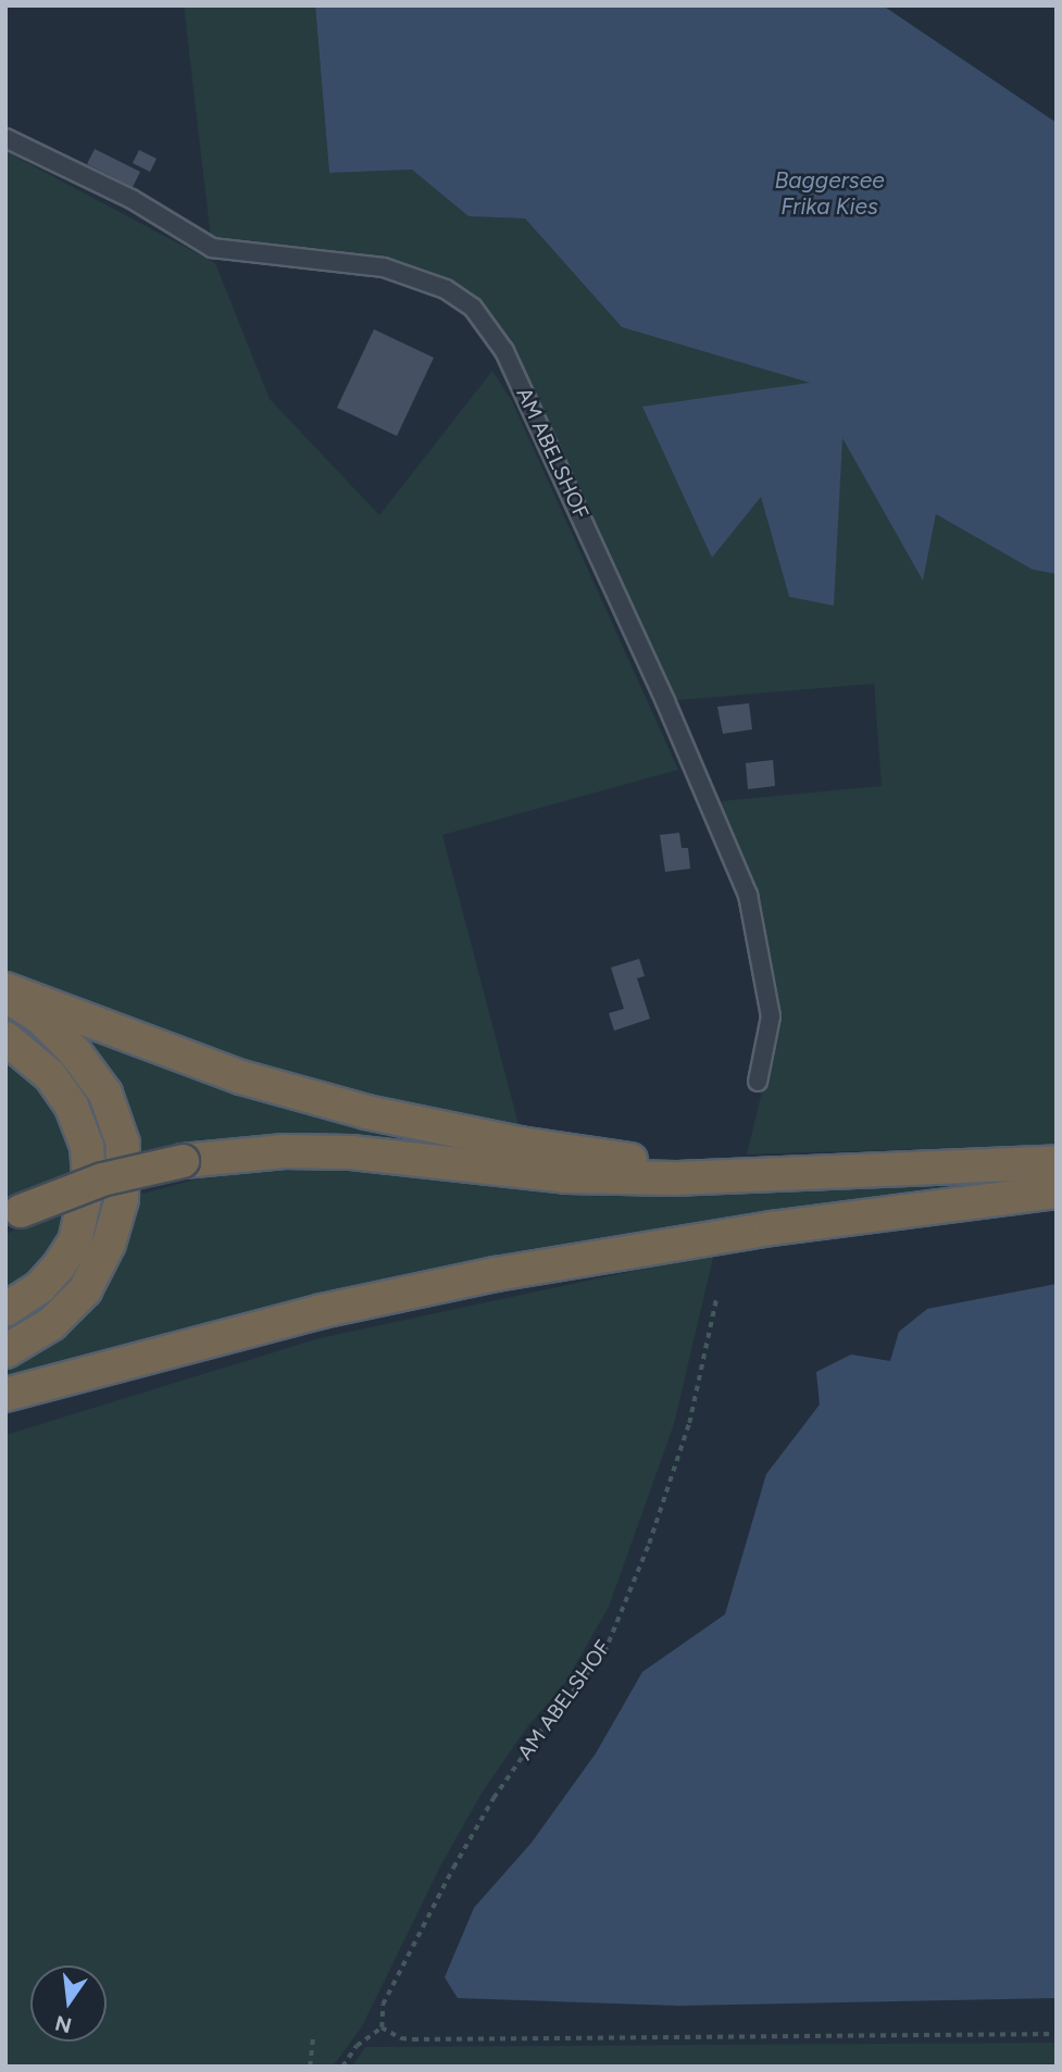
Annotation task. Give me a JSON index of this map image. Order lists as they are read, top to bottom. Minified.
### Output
{"streets":{"street":["AM ABELSHOF"]},"water":["Baggersee Frika Kies"],"north":"bottom"}
